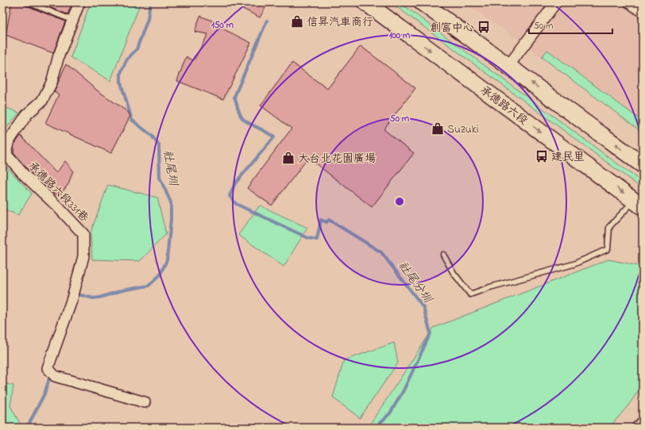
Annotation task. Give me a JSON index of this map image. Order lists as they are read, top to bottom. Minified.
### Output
{"streets":{"main road":["承德路六段"],"street":["承德路六段331巷"]},"water":["社尾圳","社尾分圳"],"places":{"shop":["信昇汽車商行","Suzuki","大台北花園廣場"],"bus stop":["創富中心","建民里"]},"scale_bar":"50 m","rings":["150 m","100 m","50 m"]}
